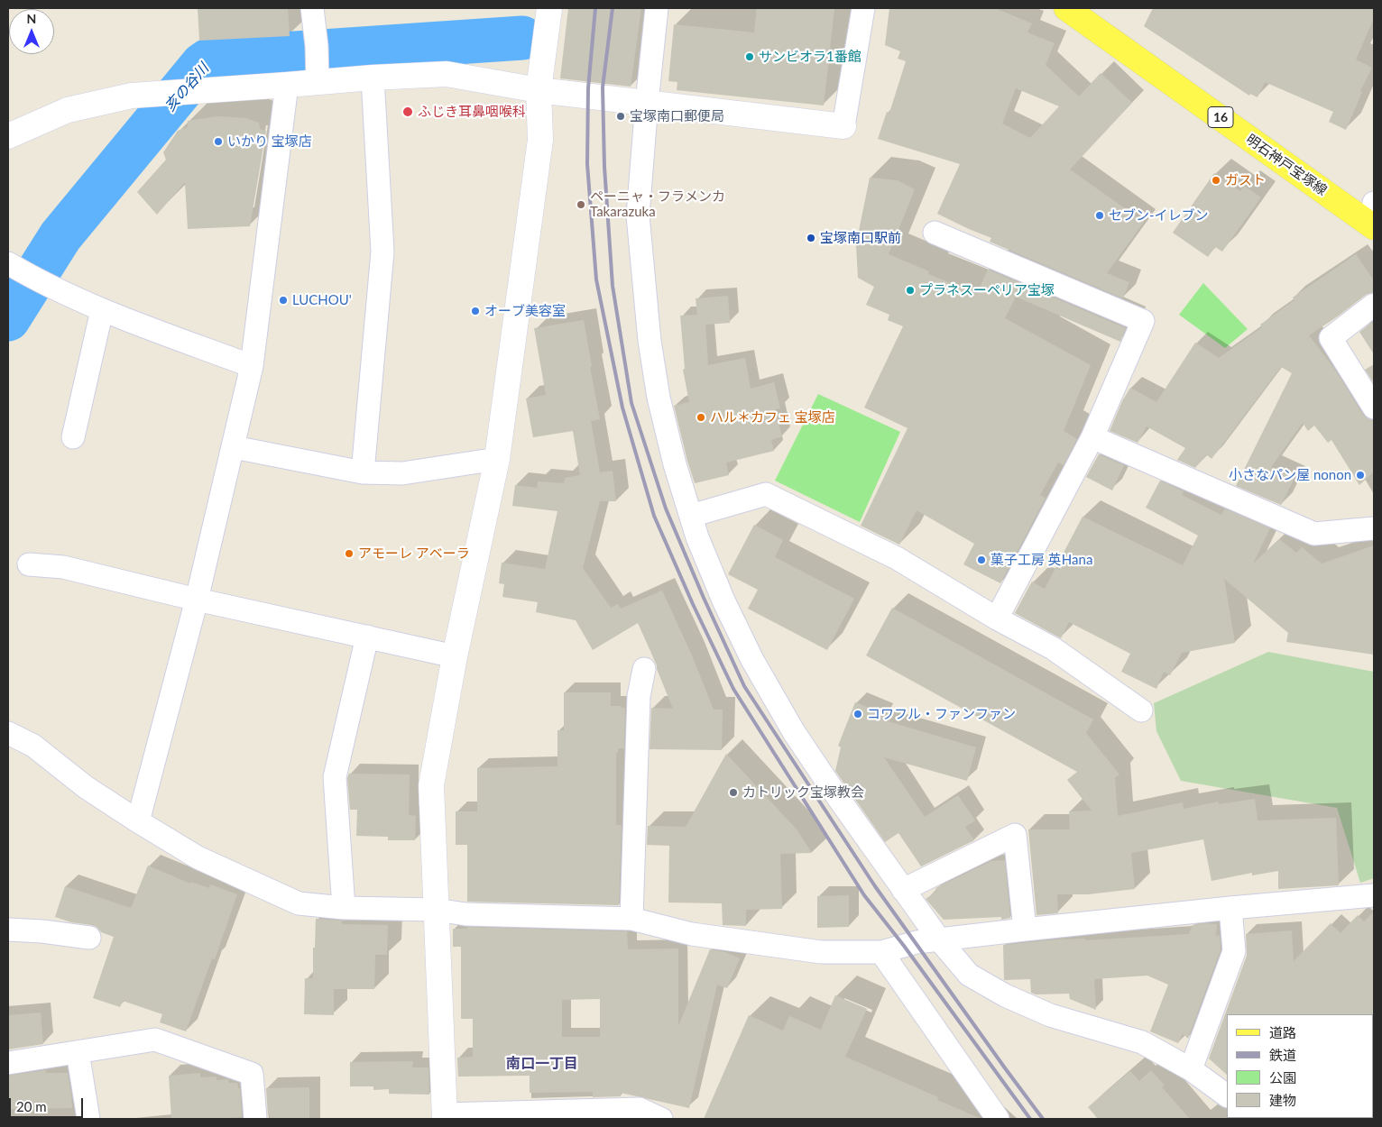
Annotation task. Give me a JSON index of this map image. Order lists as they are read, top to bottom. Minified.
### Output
{"streets":{"main road":["16","明石神戸宝塚線"]},"districts":["南口一丁目"],"water":["亥の谷川"],"places":["サンビオラ1番館","ふじき耳鼻咽喉科","宝塚南口郵便局","いかり 宝塚店","ガスト","ペーニャ・フラメンカ Takarazuka","セブン-イレブン","宝塚南口駅前","プラネスーペリア宝塚","LUCHOU'","オーブ美容室","ハル＊カフェ 宝塚店","小さなパン屋 nonon","アモーレ アベーラ","菓子工房 英Hana","コワフル・ファンファン","カトリック宝塚教会"],"legend":["道路","鉄道","公園","建物"],"scale_bar":"20 m","north":"top"}
